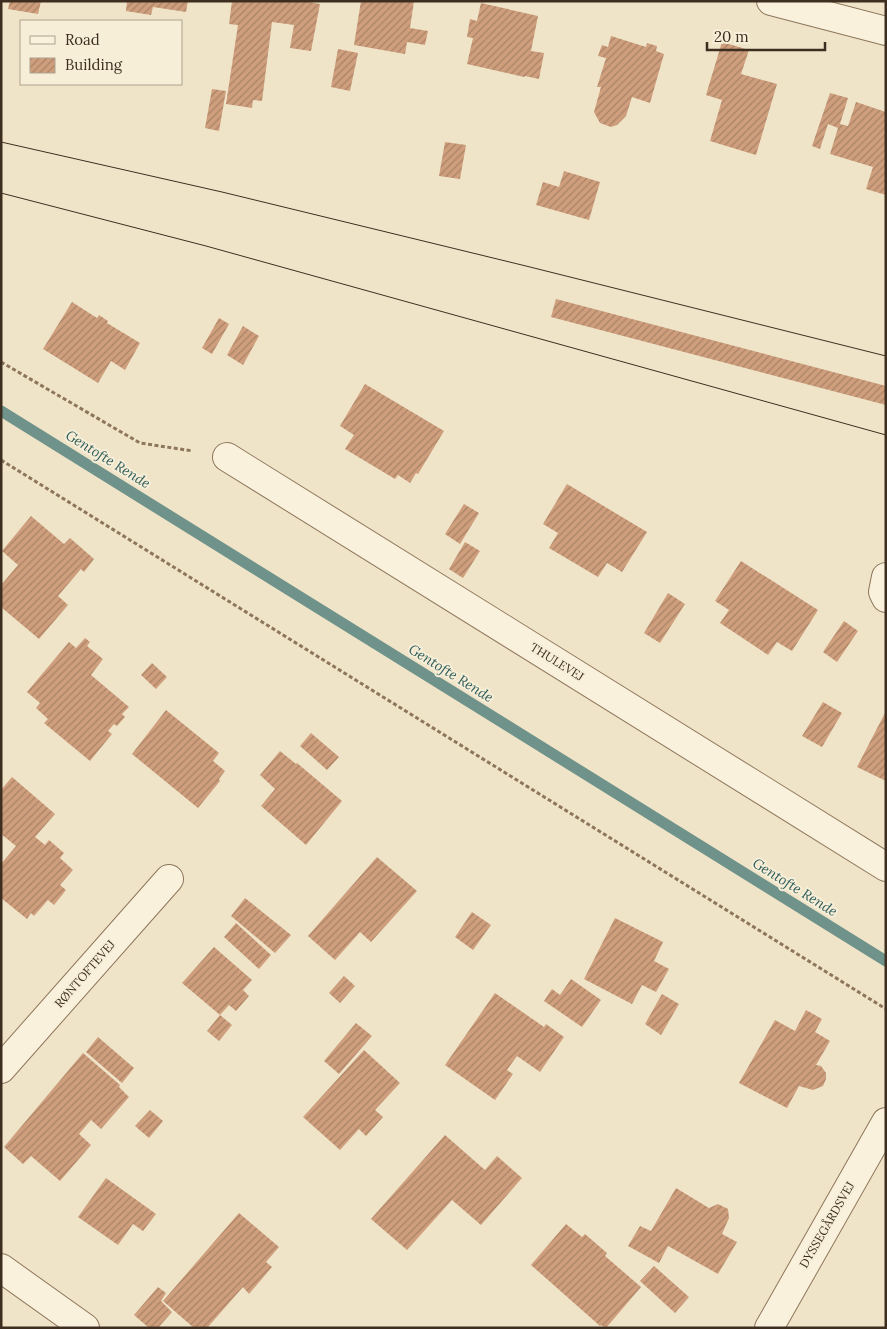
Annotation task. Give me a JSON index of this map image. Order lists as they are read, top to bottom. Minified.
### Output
{"streets":{"street":["THULEVEJ","RØNTOFTEVEJ","DYSSEGÅRDSVEJ"]},"water":["Gentofte Rende"],"legend":["Road","Building"],"scale_bar":"20 m"}
